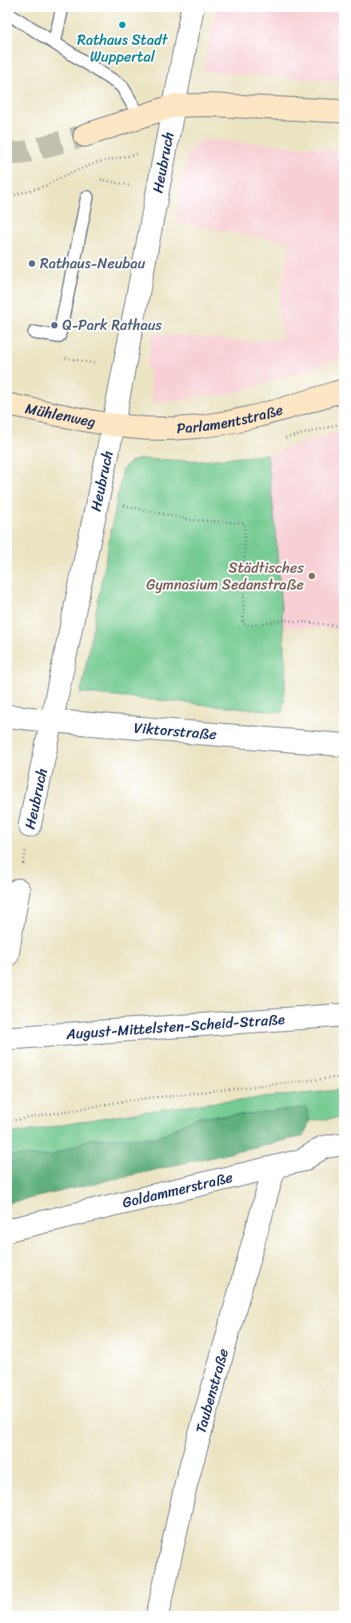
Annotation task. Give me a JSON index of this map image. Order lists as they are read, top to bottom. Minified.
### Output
{"streets":{"main road":["Mühlenweg","Parlamentstraße"],"street":["Heubruch","Viktorstraße","August-Mittelsten-Scheid-Straße","Goldammerstraße","Taubenstraße"]},"crossings":[["Heubruch","Mühlenweg"],["Heubruch","Parlamentstraße"],["Heubruch","Viktorstraße"],["Mühlenweg","Parlamentstraße"],["Goldammerstraße","Taubenstraße"]],"places":["Rathaus Stadt Wuppertal","Rathaus-Neubau","Q-Park Rathaus","Städtisches Gymnasium Sedanstraße"]}
